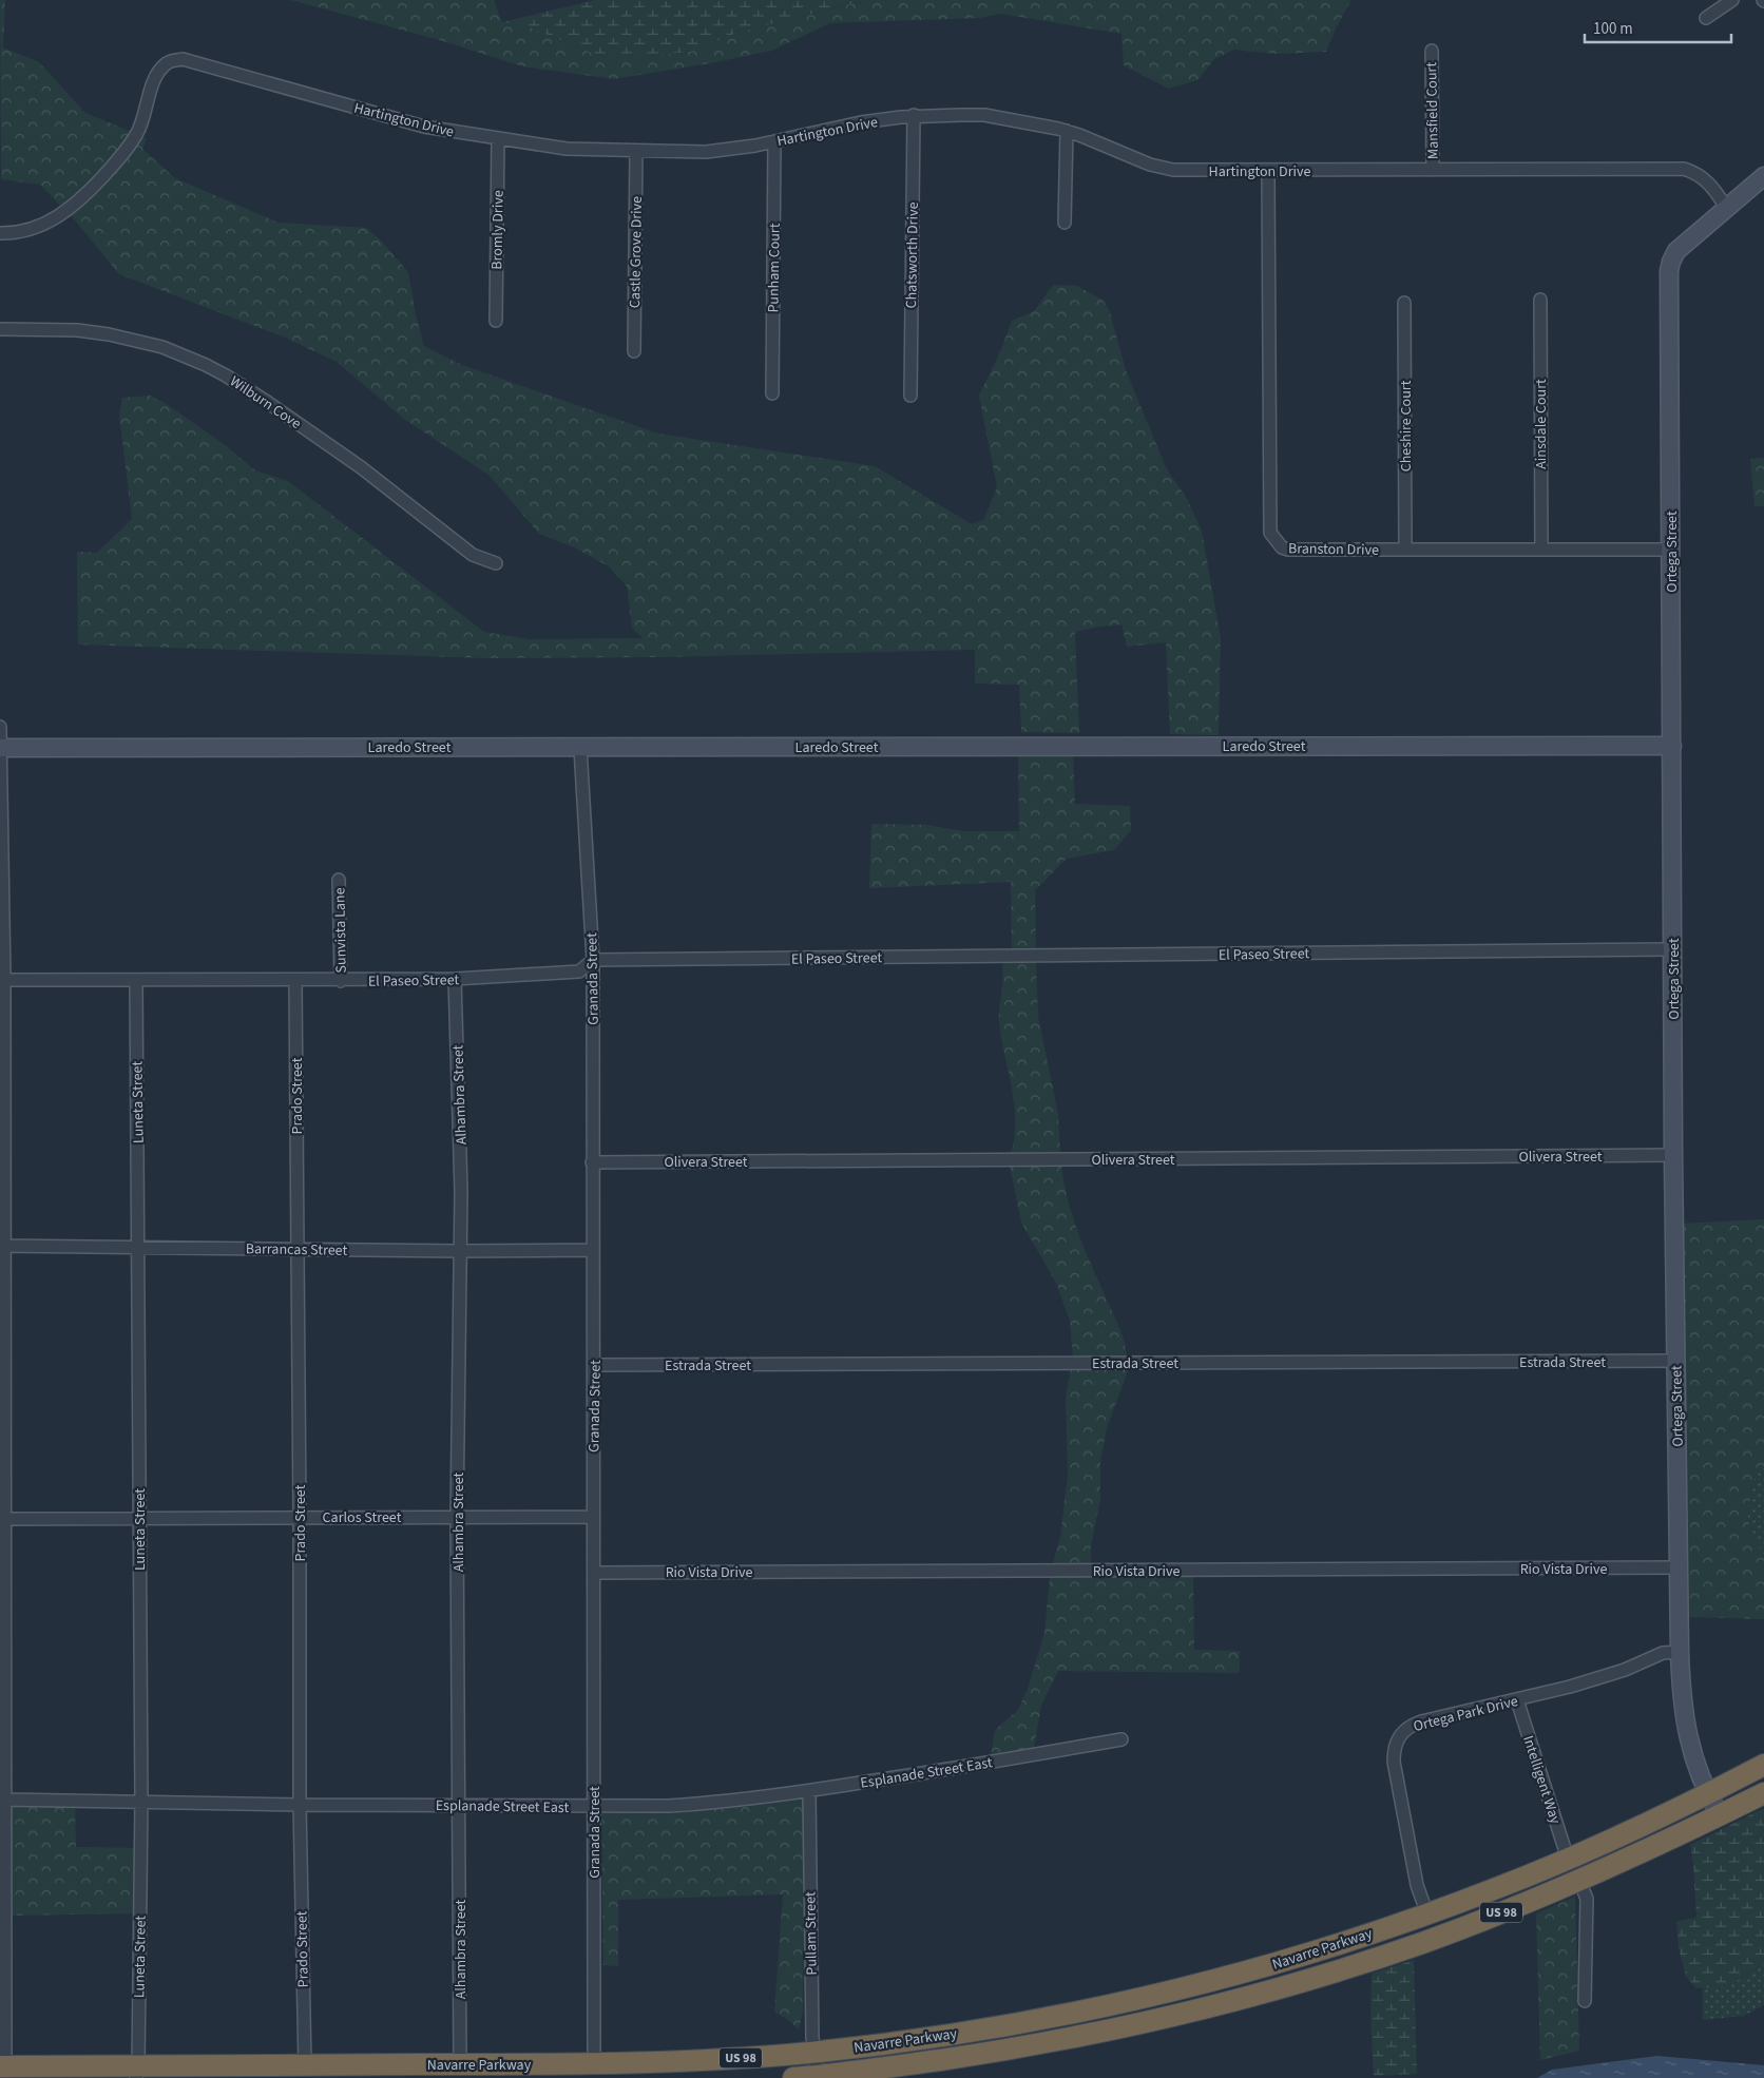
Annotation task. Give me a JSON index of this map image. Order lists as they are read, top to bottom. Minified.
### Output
{"streets":{"highway":["US 98","Navarre Parkway"],"street":["Mansfield Court","Hartington Drive","Bromly Drive","Castle Grove Drive","Chatsworth Drive","Punham Court","Wilburn Cove","Ainsdale Court","Cheshire Court","Branston Drive","Ortega Street","Laredo Street","Sunvista Lane","El Paseo Street","Granada Street","Alhambra Street","Prado Street","Luneta Street","Olivera Street","Barrancas Street","Estrada Street","Carlos Street","Rio Vista Drive","Ortega Park Drive","Esplanade Street East","Intelligent Way","Pullam Street"]},"crossings":[["Mansfield Court","Hartington Drive"],["Hartington Drive","Bromly Drive"],["Hartington Drive","Castle Grove Drive"],["Hartington Drive","Chatsworth Drive"],["Hartington Drive","Punham Court"],["Hartington Drive","Branston Drive"],["Hartington Drive","Ortega Street"],["Ainsdale Court","Branston Drive"],["Cheshire Court","Branston Drive"],["Branston Drive","Ortega Street"],["Ortega Street","Laredo Street"],["Ortega Street","El Paseo Street"],["Ortega Street","Olivera Street"],["Ortega Street","Estrada Street"],["Ortega Street","Rio Vista Drive"],["Ortega Street","Ortega Park Drive"],["Ortega Street","Navarre Parkway"],["Laredo Street","Granada Street"],["Sunvista Lane","El Paseo Street"],["El Paseo Street","Granada Street"],["El Paseo Street","Alhambra Street"],["El Paseo Street","Prado Street"],["El Paseo Street","Luneta Street"],["Granada Street","Olivera Street"],["Granada Street","Barrancas Street"],["Granada Street","Estrada Street"],["Granada Street","Carlos Street"],["Granada Street","Rio Vista Drive"],["Granada Street","Esplanade Street East"],["Granada Street","Navarre Parkway"],["Alhambra Street","Barrancas Street"],["Alhambra Street","Carlos Street"],["Alhambra Street","Esplanade Street East"],["Alhambra Street","Navarre Parkway"],["Prado Street","Barrancas Street"],["Prado Street","Carlos Street"],["Prado Street","Esplanade Street East"],["Prado Street","Navarre Parkway"],["Luneta Street","Barrancas Street"],["Luneta Street","Carlos Street"],["Luneta Street","Esplanade Street East"],["Luneta Street","Navarre Parkway"],["Ortega Park Drive","Intelligent Way"],["Ortega Park Drive","Navarre Parkway"],["Esplanade Street East","Pullam Street"],["Intelligent Way","Navarre Parkway"],["Pullam Street","Navarre Parkway"]],"scale_bar":"100 m"}
